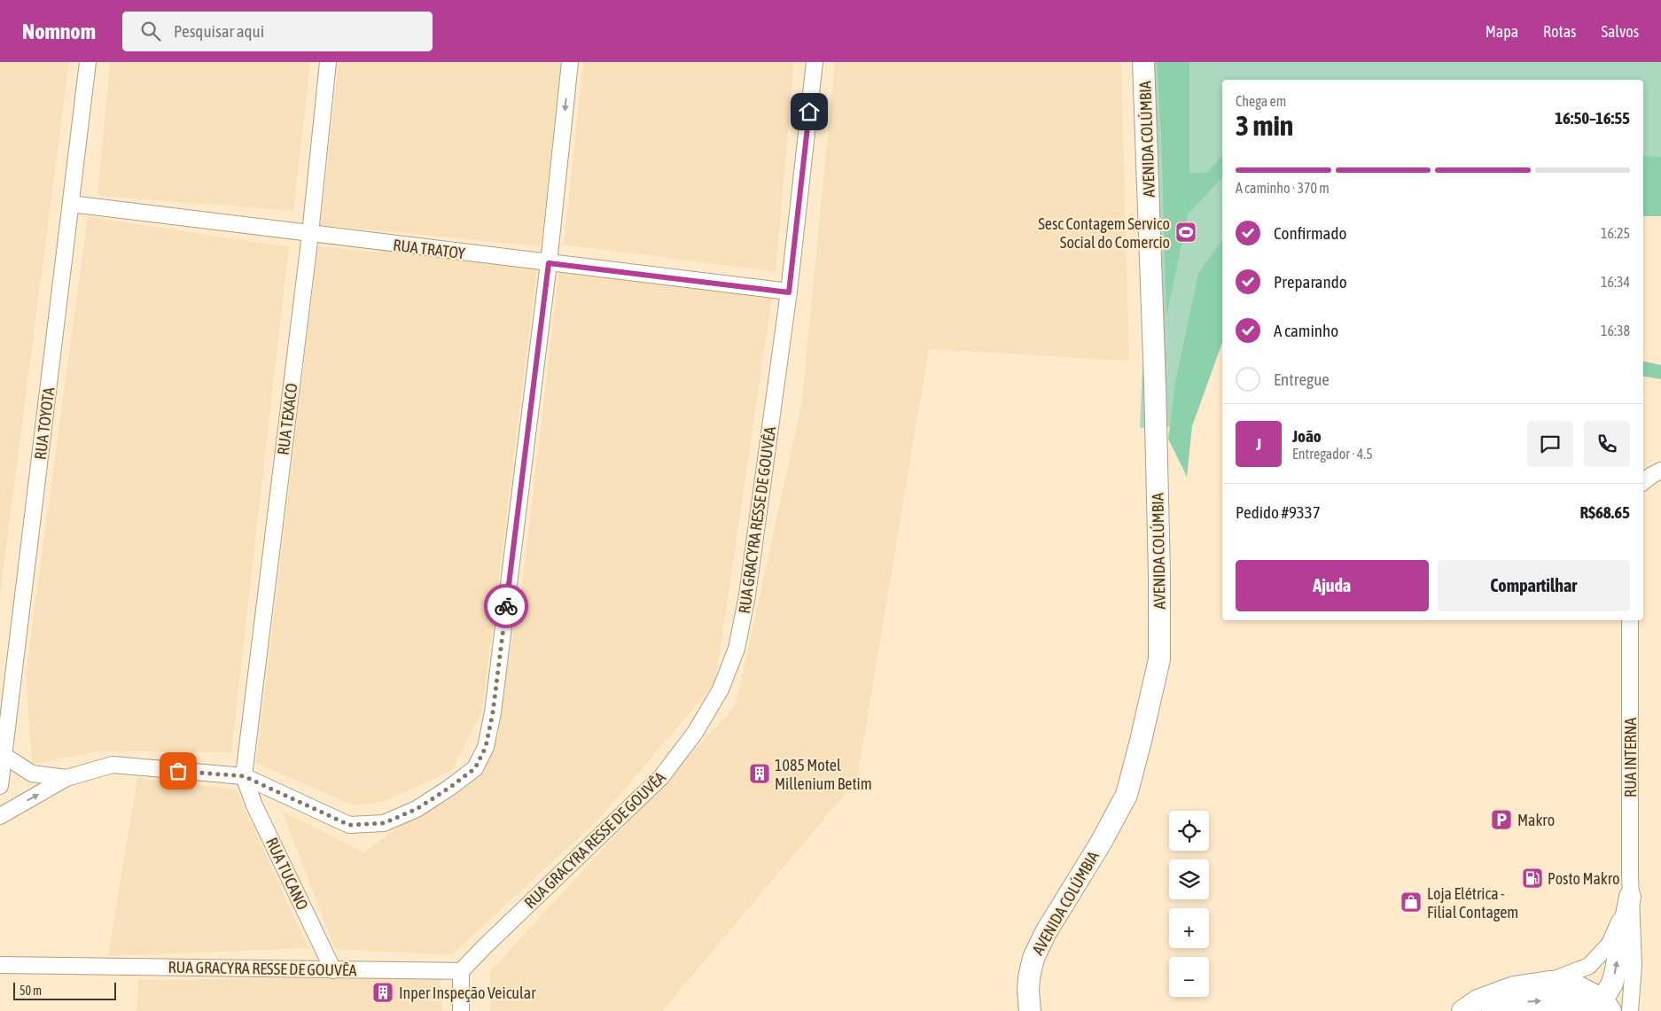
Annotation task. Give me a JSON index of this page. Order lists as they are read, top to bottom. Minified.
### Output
{"streets":{"street":["AVENIDA COLÚMBIA","RUA TRATOY","RUA TEXACO","RUA TOYOTA","RUA GRACYRA RESSE DE GOUVÊA","RUA INTERNA","RUA TUCANO"]},"crossings":[["RUA TRATOY","RUA TEXACO"],["RUA TRATOY","RUA TOYOTA"],["RUA TRATOY","RUA GRACYRA RESSE DE GOUVÊA"],["RUA TEXACO","RUA TUCANO"],["RUA GRACYRA RESSE DE GOUVÊA","RUA TUCANO"]],"places":{"sports":["Sesc Contagem Servico Social do Comercio"],"building":["1085 Motel Millenium Betim","Inper Inspeção Veicular"],"parking":["Makro"],"fuel station":["Posto Makro"],"shop":["Loja Elétrica - Filial Contagem"]},"scale_bar":"50 m","page":{"header":"Nomnom","search":"Pesquisar aqui","nav":["Mapa","Rotas","Salvos"],"heading":["3 min","Chega em","16:50–16:55"],"panel":["João","Entregador · 4.5","Pedido #9337","R$68.65"],"bar":"A caminho · 370 m","list":[["Confirmado","16:25"],["Preparando","16:34"],["A caminho","16:38"],"Entregue"],"round":"J","buttons":["Ajuda","Compartilhar"],"map_buttons":["+","−"],"scale":"50 m"}}
